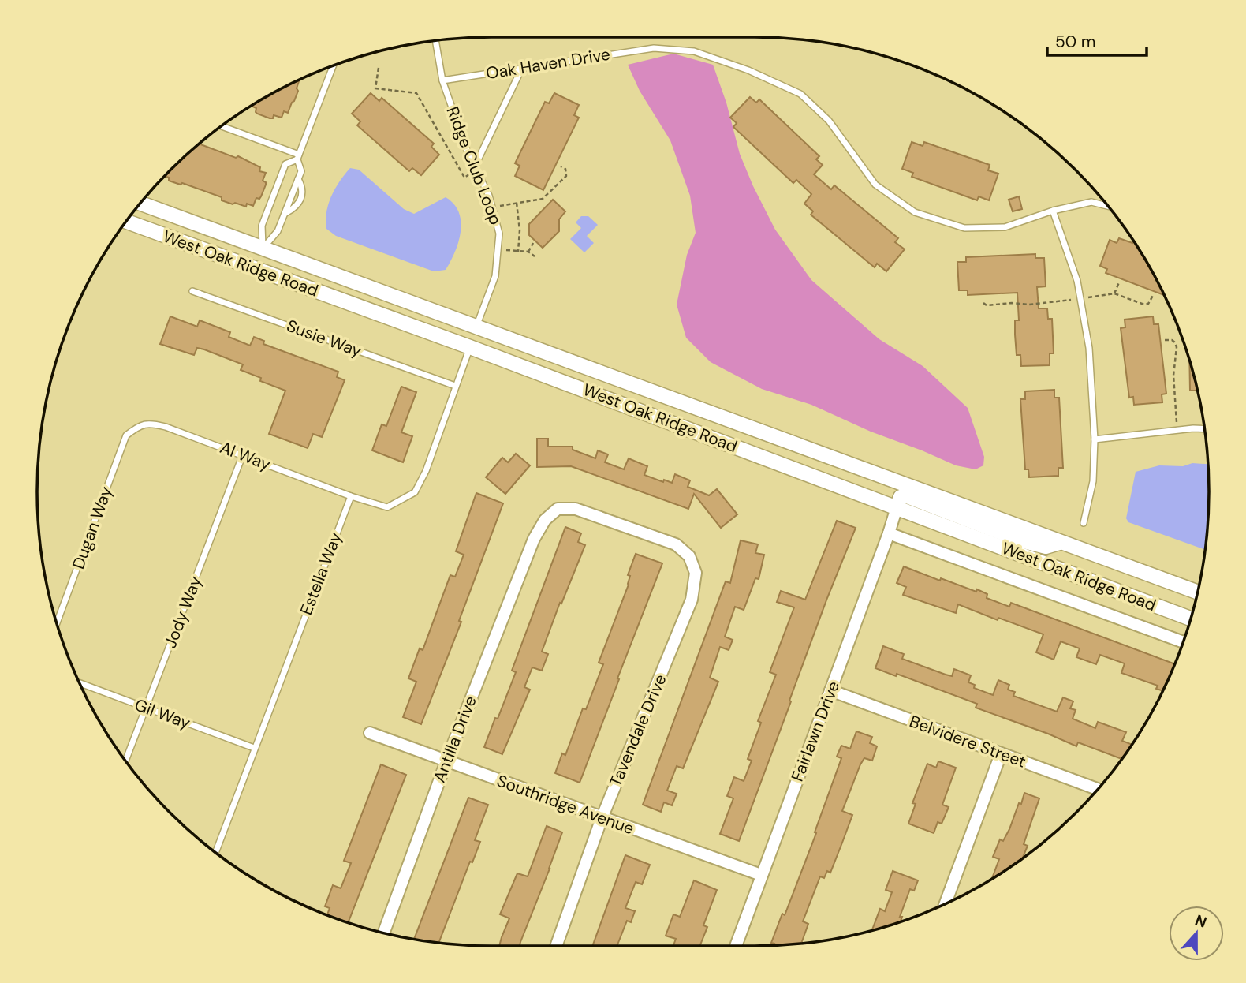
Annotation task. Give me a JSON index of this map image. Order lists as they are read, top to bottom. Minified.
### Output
{"streets":{"street":["West Oak Ridge Road","Tavendale Drive","Fairlawn Drive","Antilla Drive","Belvidere Street","Southridge Avenue"],"lane":["Oak Haven Drive","Ridge Club Loop","Susie Way","Al Way","Dugan Way","Estella Way","Jody Way","Gil Way"]},"crossings":[["Oak Haven Drive","Ridge Club Loop"],["Ridge Club Loop","West Oak Ridge Road"],["West Oak Ridge Road","Fairlawn Drive"],["Al Way","Dugan Way"],["Al Way","Estella Way"],["Al Way","Jody Way"],["Estella Way","Gil Way"],["Jody Way","Gil Way"],["Tavendale Drive","Antilla Drive"],["Tavendale Drive","Southridge Avenue"],["Fairlawn Drive","Belvidere Street"],["Fairlawn Drive","Southridge Avenue"],["Antilla Drive","Southridge Avenue"]],"scale_bar":"50 m","north":"top"}
